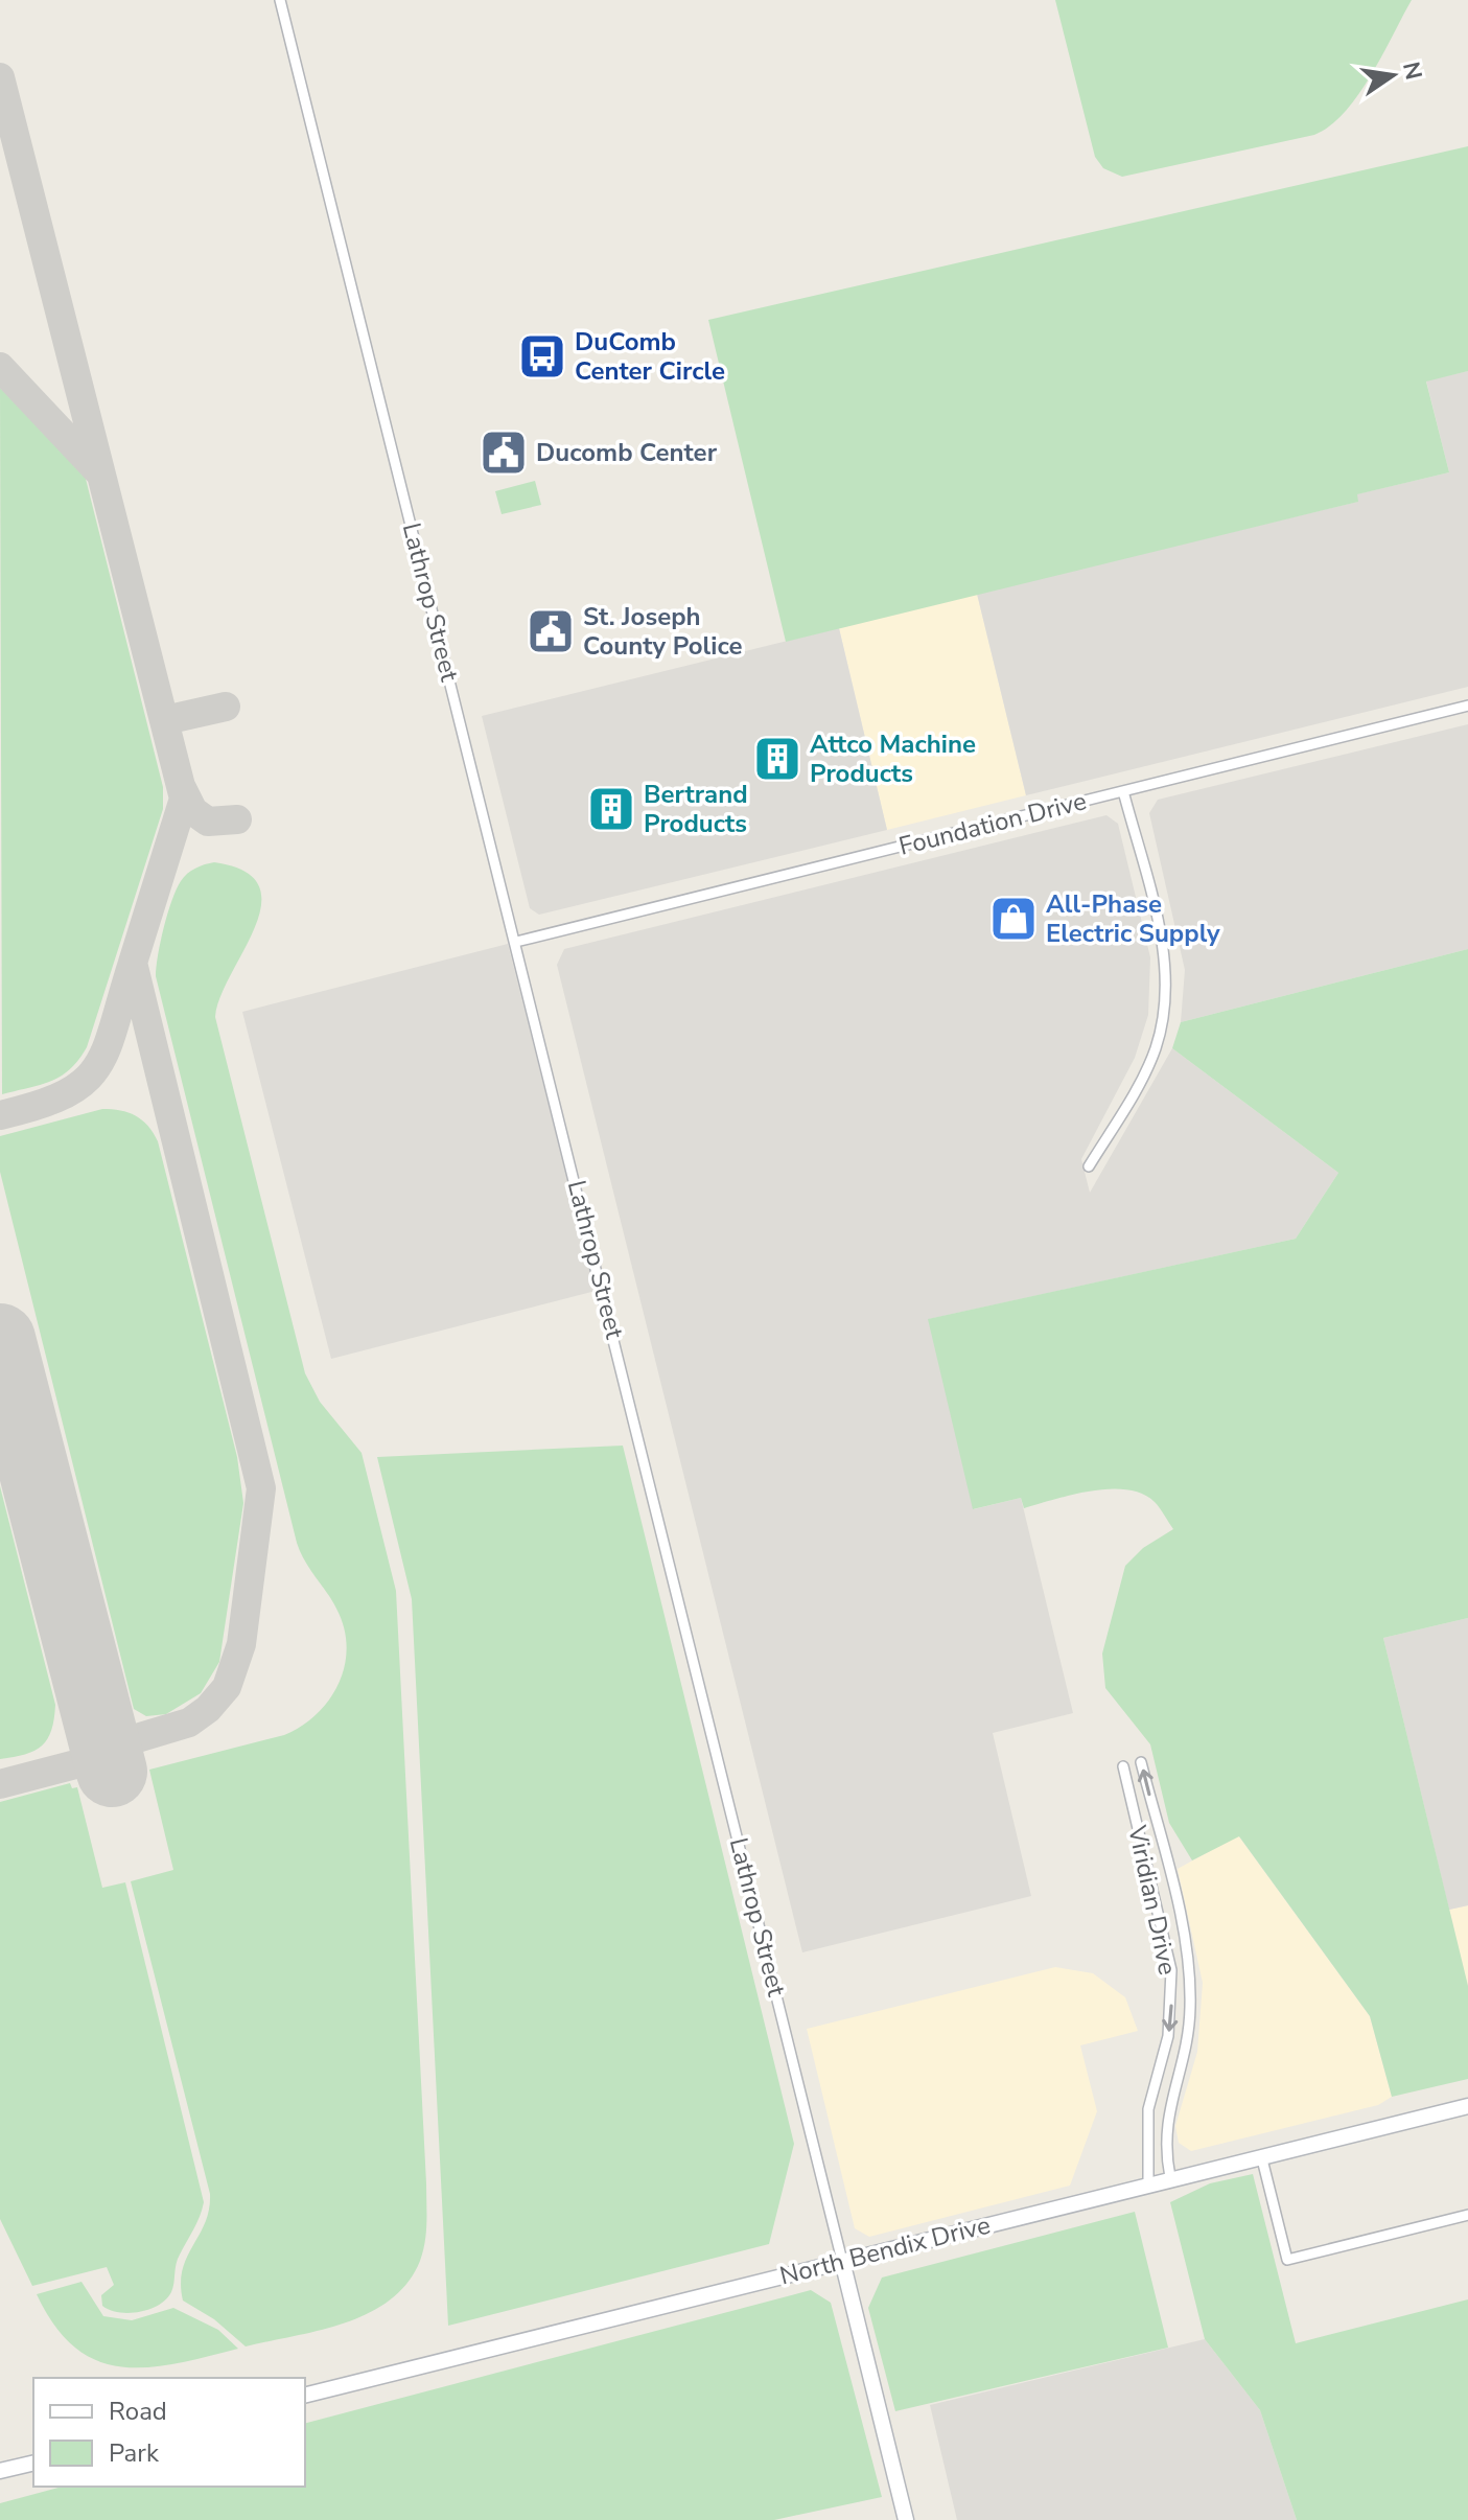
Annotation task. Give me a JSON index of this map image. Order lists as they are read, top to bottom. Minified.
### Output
{"streets":{"street":["Lathrop Street","Foundation Drive","Viridian Drive","North Bendix Drive"]},"crossings":[["Lathrop Street","Foundation Drive"],["Lathrop Street","North Bendix Drive"],["Viridian Drive","North Bendix Drive"]],"places":{"bus stop":["DuComb Center Circle"],"public building":["Ducomb Center","St. Joseph County Police"],"building":["Attco Machine Products","Bertrand Products"],"shop":["All-Phase Electric Supply"]},"legend":["Road","Park"],"north":"right"}
